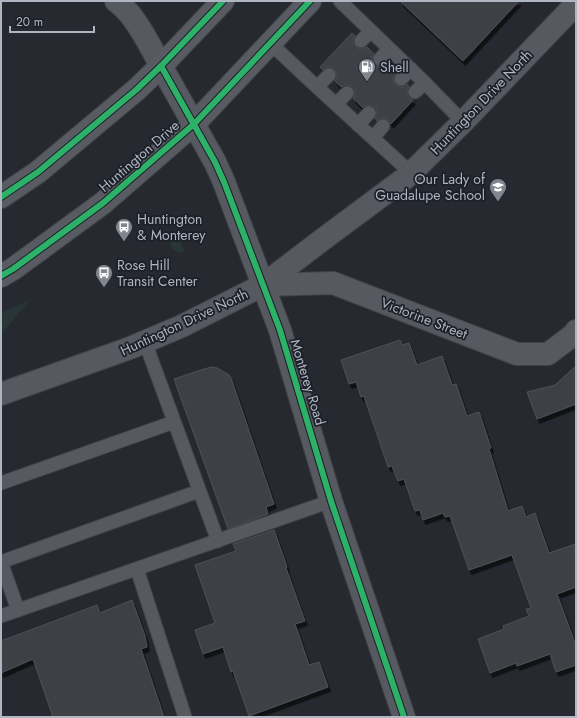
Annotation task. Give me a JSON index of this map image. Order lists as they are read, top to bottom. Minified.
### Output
{"streets":{"main road":["Huntington Drive"],"street":["Huntington Drive North","Victorine Street","Monterey Road"]},"crossings":[["Huntington Drive North","Victorine Street"],["Huntington Drive North","Monterey Road"],["Huntington Drive","Monterey Road"],["Victorine Street","Monterey Road"]],"places":{"fuel station":["Shell"],"school or university":["Our Lady of Guadalupe School"],"bus stop":["Huntington & Monterey","Rose Hill Transit Center"]},"scale_bar":"20 m"}
